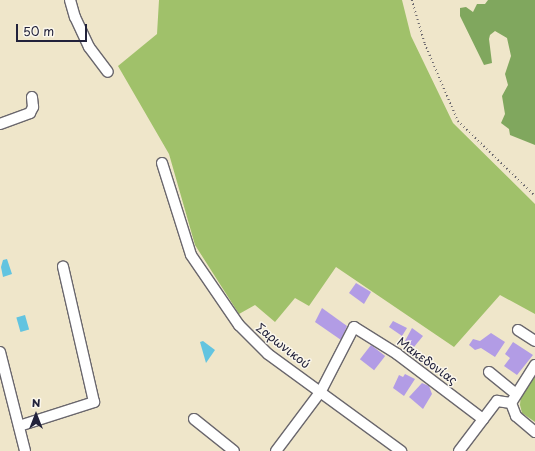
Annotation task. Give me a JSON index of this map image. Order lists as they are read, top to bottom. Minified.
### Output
{"streets":{"street":["Σαρωνικού","Μακεδονίας"]},"crossings":[["Σαρωνικού","Μακεδονίας"]],"scale_bar":"50 m","north":"top"}
